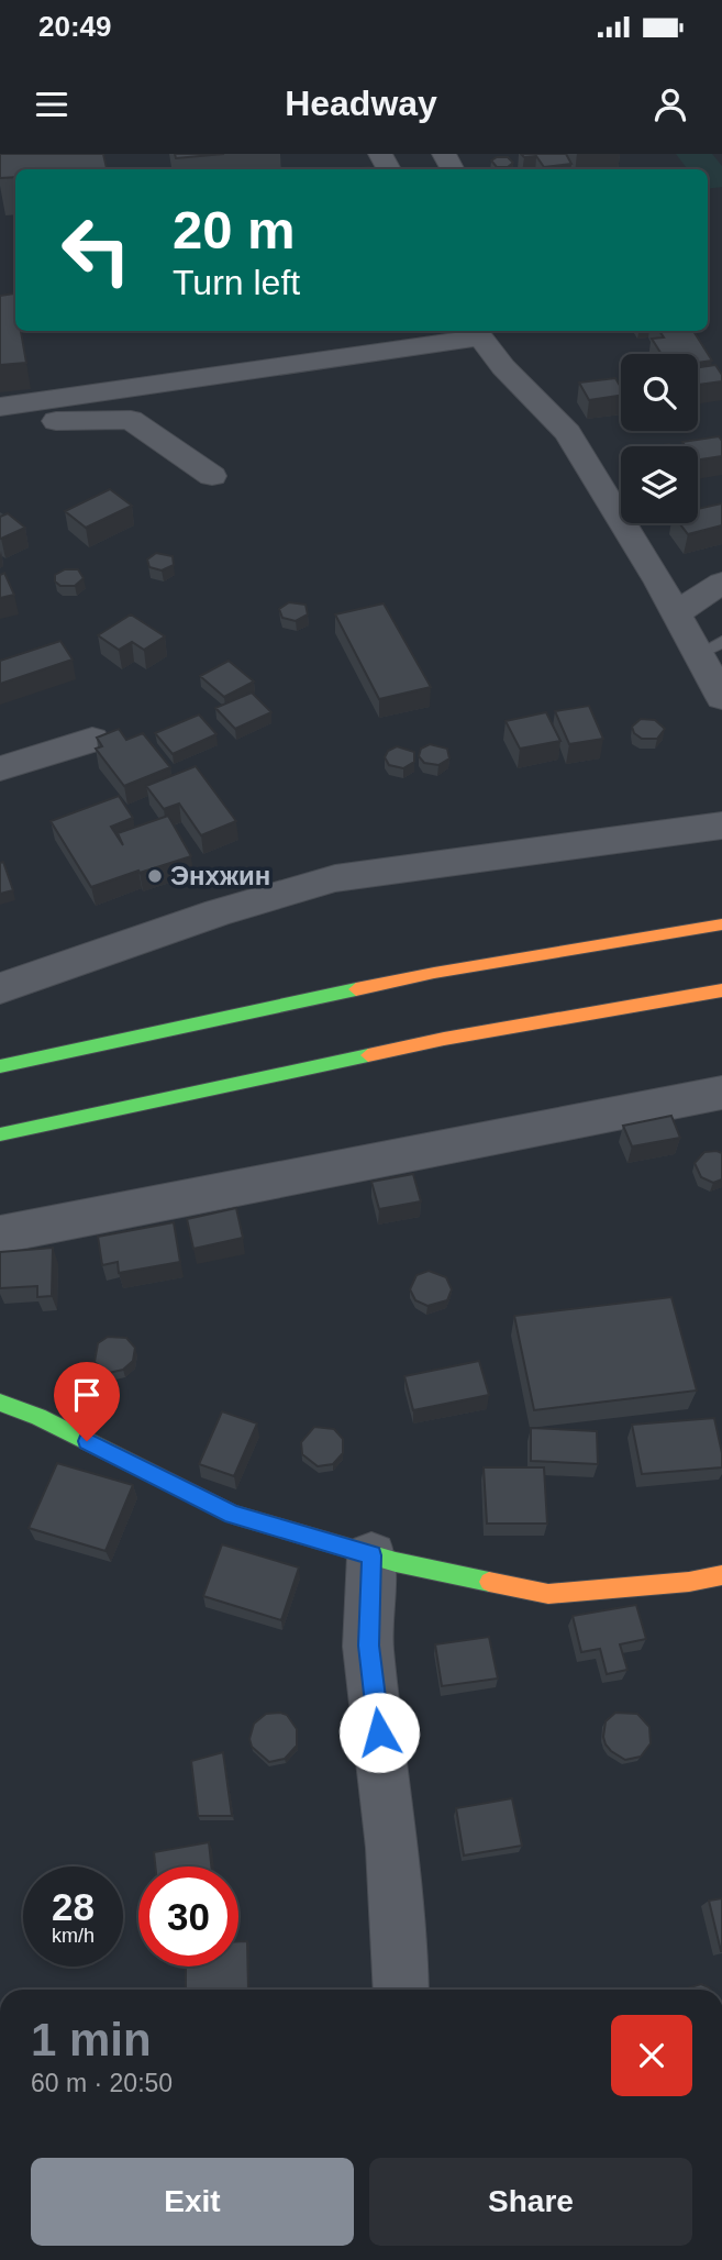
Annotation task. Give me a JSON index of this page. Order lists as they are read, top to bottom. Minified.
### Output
{"places":["Энхжин"],"page":{"status":"20:49","header":"Headway","turn":["20 m","Turn left"],"speed":"28 km/h","limit":"30","heading":["1 min","60 m · 20:50"],"buttons":["Exit","Share"]}}
